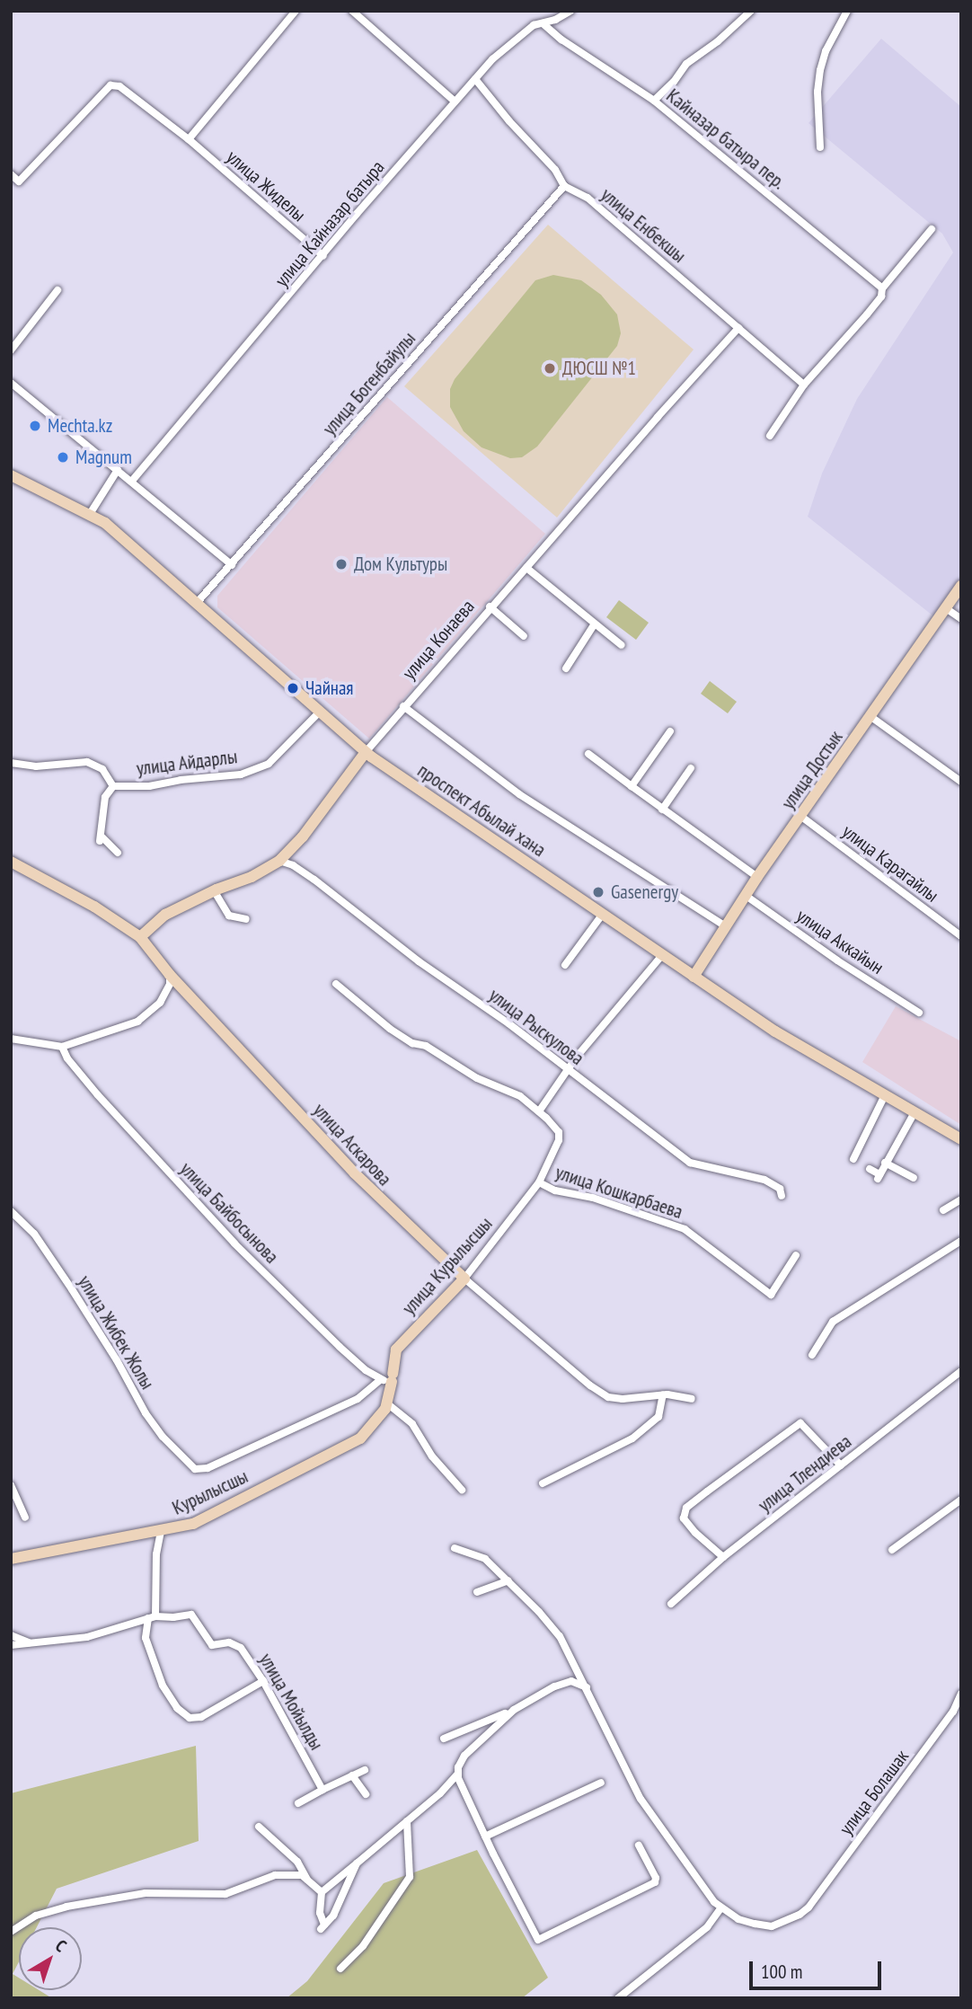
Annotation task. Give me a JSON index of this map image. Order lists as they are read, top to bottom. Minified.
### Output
{"streets":{"street":["Кайназар батыра пер.","улица Жиделы","улица Кайназар батыра","улица Енбекшы","улица Богенбайулы","улица Конаева","улица Айдарлы","улица Достык","проспект Абылай хана","улица Карагайлы","улица Аккайын","улица Рыскулова","улица Аскарова","улица Кошкарбаева","улица Байбосынова","улица Курылысшы","улица Жибек Жолы","улица Тлендиева","Курылысшы","улица Мойылды","улица Болашак"]},"crossings":[["Кайназар батыра пер.","улица Кайназар батыра"],["улица Жиделы","улица Кайназар батыра"],["улица Кайназар батыра","улица Енбекшы"],["улица Енбекшы","улица Богенбайулы"],["улица Енбекшы","улица Конаева"],["улица Богенбайулы","проспект Абылай хана"],["улица Конаева","проспект Абылай хана"],["улица Конаева","улица Рыскулова"],["улица Конаева","улица Аскарова"],["улица Айдарлы","проспект Абылай хана"],["улица Достык","проспект Абылай хана"],["улица Достык","улица Карагайлы"],["улица Достык","улица Аккайын"],["улица Аскарова","улица Курылысшы"],["улица Кошкарбаева","улица Курылысшы"],["улица Байбосынова","улица Курылысшы"],["улица Байбосынова","улица Жибек Жолы"],["улица Курылысшы","улица Жибек Жолы"],["улица Курылысшы","Курылысшы"]],"places":["ДЮСШ №1","Mechta.kz","Magnum","Дом Культуры","Чайная","Gasenergy"],"scale_bar":"100 m","north":"top right"}
